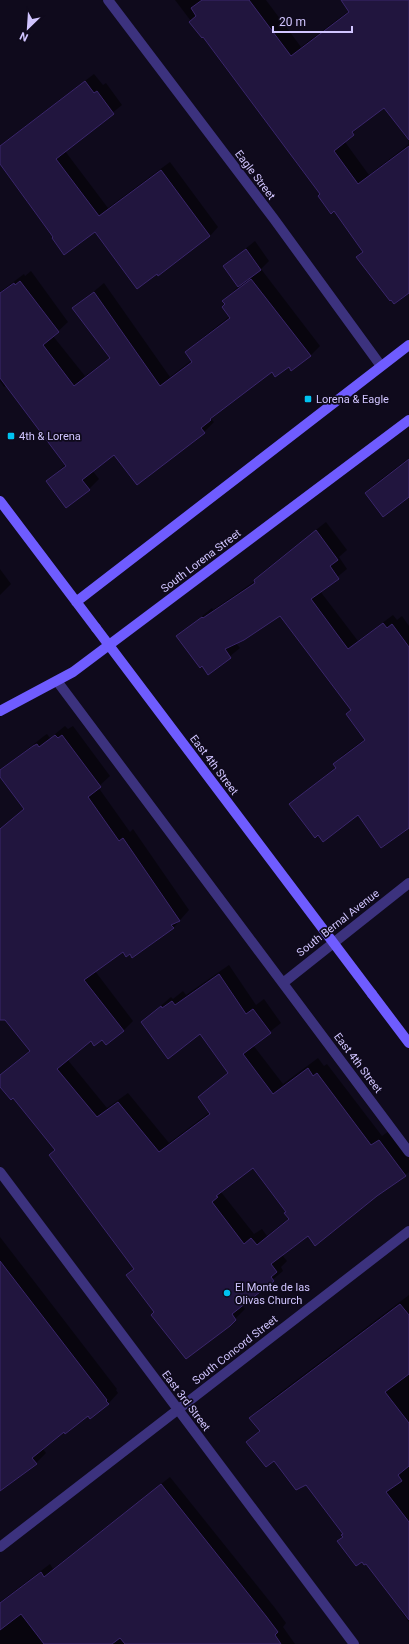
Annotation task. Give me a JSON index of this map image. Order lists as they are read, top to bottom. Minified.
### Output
{"streets":{"main road":["South Lorena Street","East 4th Street"],"street":["Eagle Street","South Bernal Avenue","South Concord Street","East 3rd Street"]},"crossings":[["South Lorena Street","East 4th Street"],["East 4th Street","South Bernal Avenue"],["South Concord Street","East 3rd Street"]],"places":{"transit":["Lorena & Eagle","4th & Lorena"],"other":["El Monte de las Olivas Church"]},"scale_bar":"20 m","north":"bottom left"}
